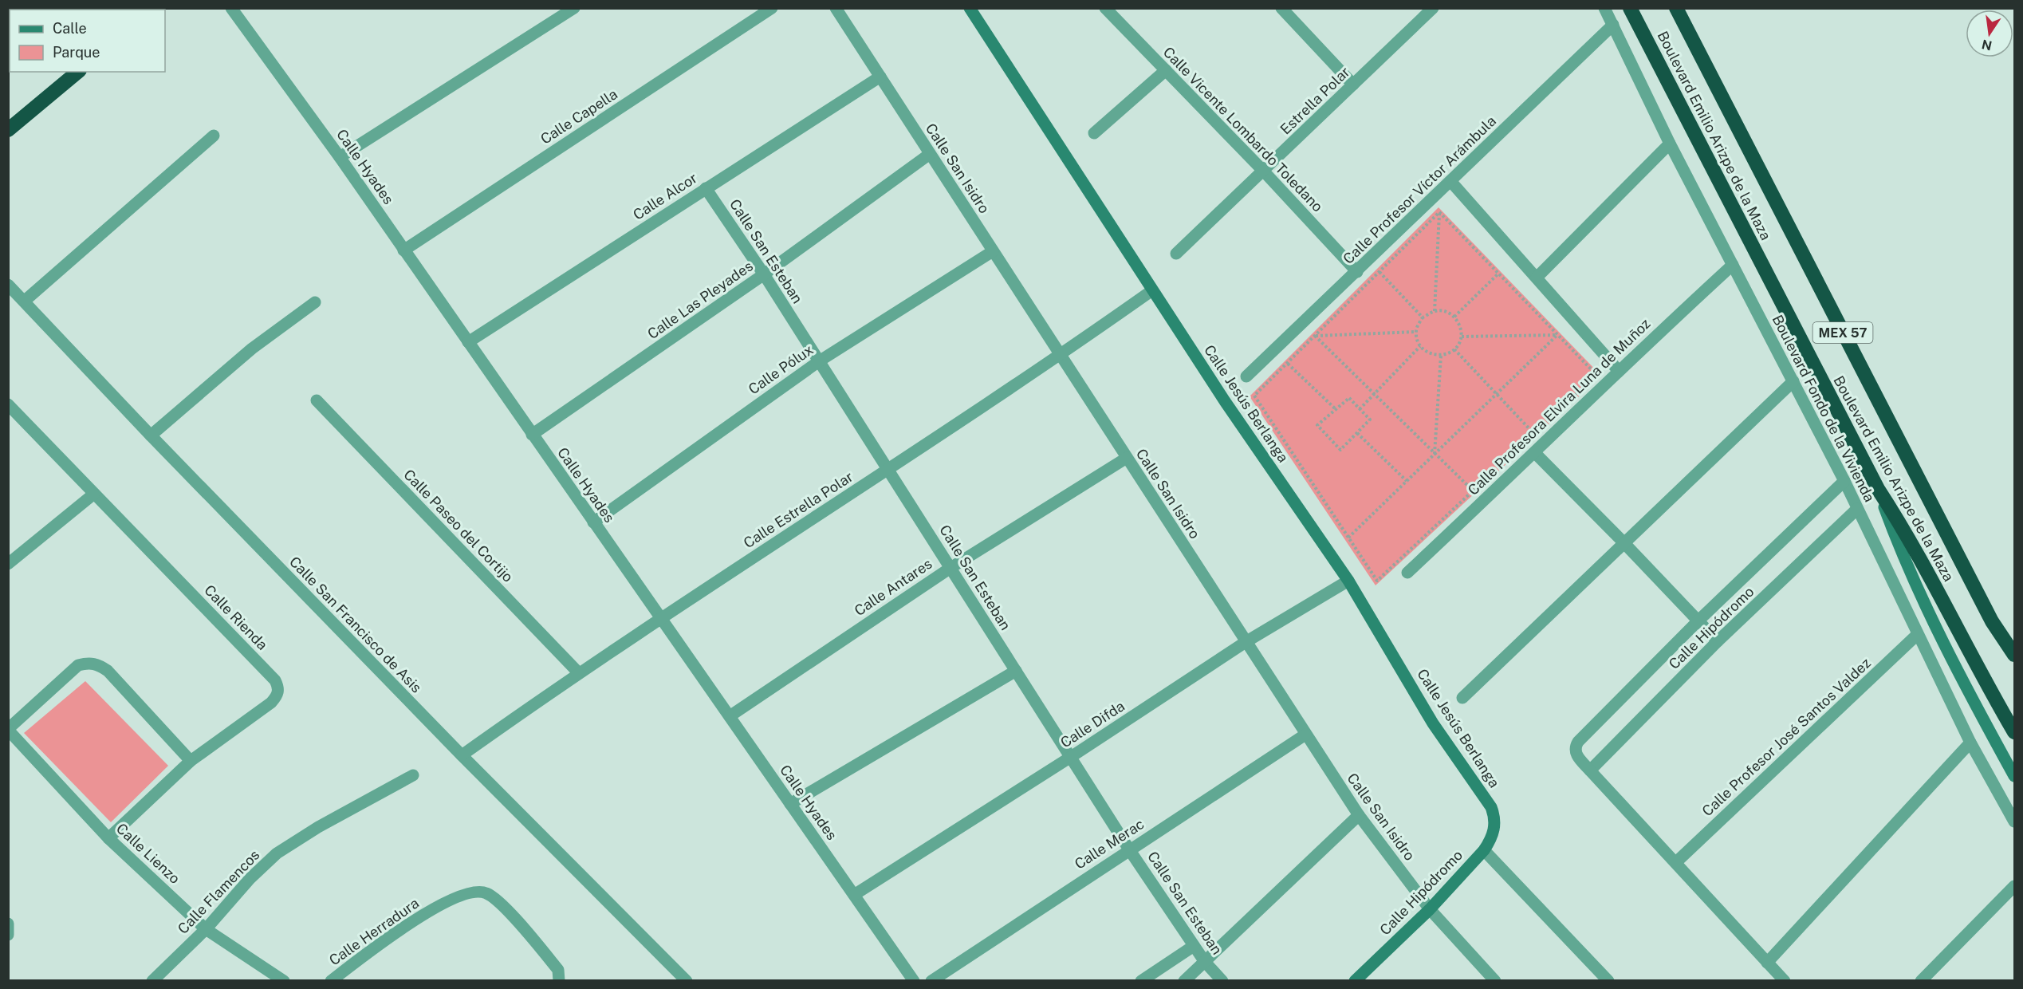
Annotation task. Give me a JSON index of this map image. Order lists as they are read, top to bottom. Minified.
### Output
{"streets":{"highway":["Boulevard Emilio Arizpe de la Maza","MEX 57"],"street":["Estrella Polar","Calle Capella","Calle Vicente Lombardo Toledano","Calle Hyades","Calle San Isidro","Calle Profesor Víctor Arámbula","Calle Alcor","Calle San Esteban","Calle Las Pleyades","Calle Pólux","Calle Jesús Berlanga","Calle Profesora Elvira Luna de Muñoz","Boulevard Fondo de la Vivienda","Calle Estrella Polar","Calle Paseo del Cortijo","Calle Antares","Calle Rienda","Calle San Francisco de Asis","Calle Hipódromo","Calle Difda","Calle Profesor José Santos Valdez","Calle Merac","Calle Lienzo","Calle Flamencos","Calle Herradura"]},"crossings":[["Estrella Polar","Calle Vicente Lombardo Toledano"],["Calle Capella","Calle Hyades"],["Calle Vicente Lombardo Toledano","Calle Profesor Víctor Arámbula"],["Calle Hyades","Calle Alcor"],["Calle Hyades","Calle Las Pleyades"],["Calle Hyades","Calle Pólux"],["Calle Hyades","Calle Estrella Polar"],["Calle Hyades","Calle Antares"],["Calle Hyades","Calle Difda"],["Calle San Isidro","Calle Alcor"],["Calle San Isidro","Calle Las Pleyades"],["Calle San Isidro","Calle Pólux"],["Calle San Isidro","Calle Estrella Polar"],["Calle San Isidro","Calle Antares"],["Calle San Isidro","Calle Hipódromo"],["Calle San Isidro","Calle Difda"],["Calle San Isidro","Calle Merac"],["Calle Profesor Víctor Arámbula","Boulevard Fondo de la Vivienda"],["Calle Alcor","Calle San Esteban"],["Calle San Esteban","Calle Las Pleyades"],["Calle San Esteban","Calle Pólux"],["Calle San Esteban","Calle Estrella Polar"],["Calle San Esteban","Calle Antares"],["Calle San Esteban","Calle Difda"],["Calle San Esteban","Calle Merac"],["Calle Jesús Berlanga","Calle Estrella Polar"],["Calle Jesús Berlanga","Calle Hipódromo"],["Calle Jesús Berlanga","Calle Difda"],["Calle Profesora Elvira Luna de Muñoz","Boulevard Fondo de la Vivienda"],["Boulevard Fondo de la Vivienda","Calle Hipódromo"],["Boulevard Fondo de la Vivienda","Calle Profesor José Santos Valdez"],["Calle Estrella Polar","Calle Paseo del Cortijo"],["Calle Estrella Polar","Calle San Francisco de Asis"],["Calle Rienda","Calle Lienzo"],["Calle Lienzo","Calle Flamencos"]],"legend":["Calle","Parque"],"north":"bottom"}
